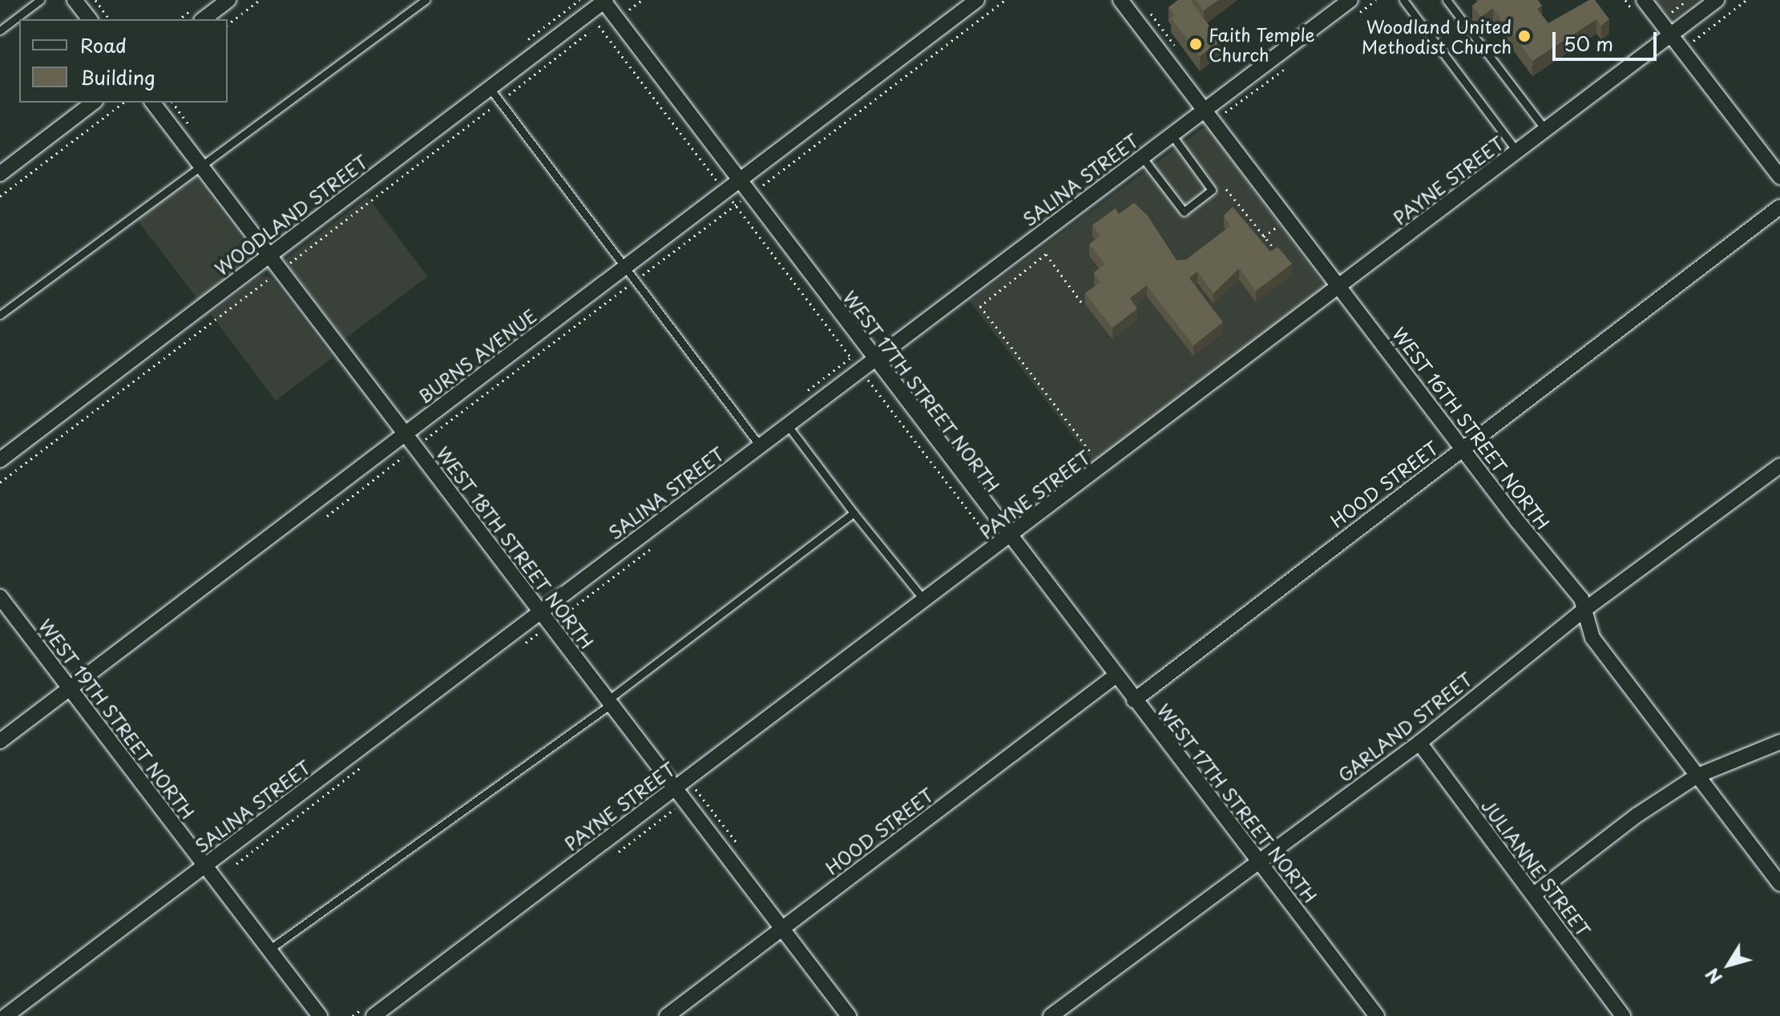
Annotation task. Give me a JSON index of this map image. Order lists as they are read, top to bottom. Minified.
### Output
{"streets":{"street":["SALINA STREET","PAYNE STREET","WOODLAND STREET","BURNS AVENUE","WEST 17TH STREET NORTH","WEST 16TH STREET NORTH","HOOD STREET","WEST 18TH STREET NORTH","WEST 19TH STREET NORTH","GARLAND STREET","JULIANNE STREET"]},"crossings":[["SALINA STREET","WEST 17TH STREET NORTH"],["SALINA STREET","WEST 16TH STREET NORTH"],["SALINA STREET","WEST 18TH STREET NORTH"],["SALINA STREET","WEST 19TH STREET NORTH"],["PAYNE STREET","WEST 17TH STREET NORTH"],["PAYNE STREET","WEST 16TH STREET NORTH"],["PAYNE STREET","WEST 18TH STREET NORTH"],["WOODLAND STREET","WEST 17TH STREET NORTH"],["WOODLAND STREET","WEST 18TH STREET NORTH"],["BURNS AVENUE","WEST 17TH STREET NORTH"],["BURNS AVENUE","WEST 18TH STREET NORTH"],["BURNS AVENUE","WEST 19TH STREET NORTH"],["WEST 17TH STREET NORTH","HOOD STREET"],["WEST 17TH STREET NORTH","GARLAND STREET"],["WEST 16TH STREET NORTH","HOOD STREET"],["WEST 16TH STREET NORTH","GARLAND STREET"],["HOOD STREET","WEST 18TH STREET NORTH"],["GARLAND STREET","JULIANNE STREET"]],"places":["Woodland United Methodist Church","Faith Temple Church"],"legend":["Road","Building"],"scale_bar":"50 m","north":"bottom left"}
